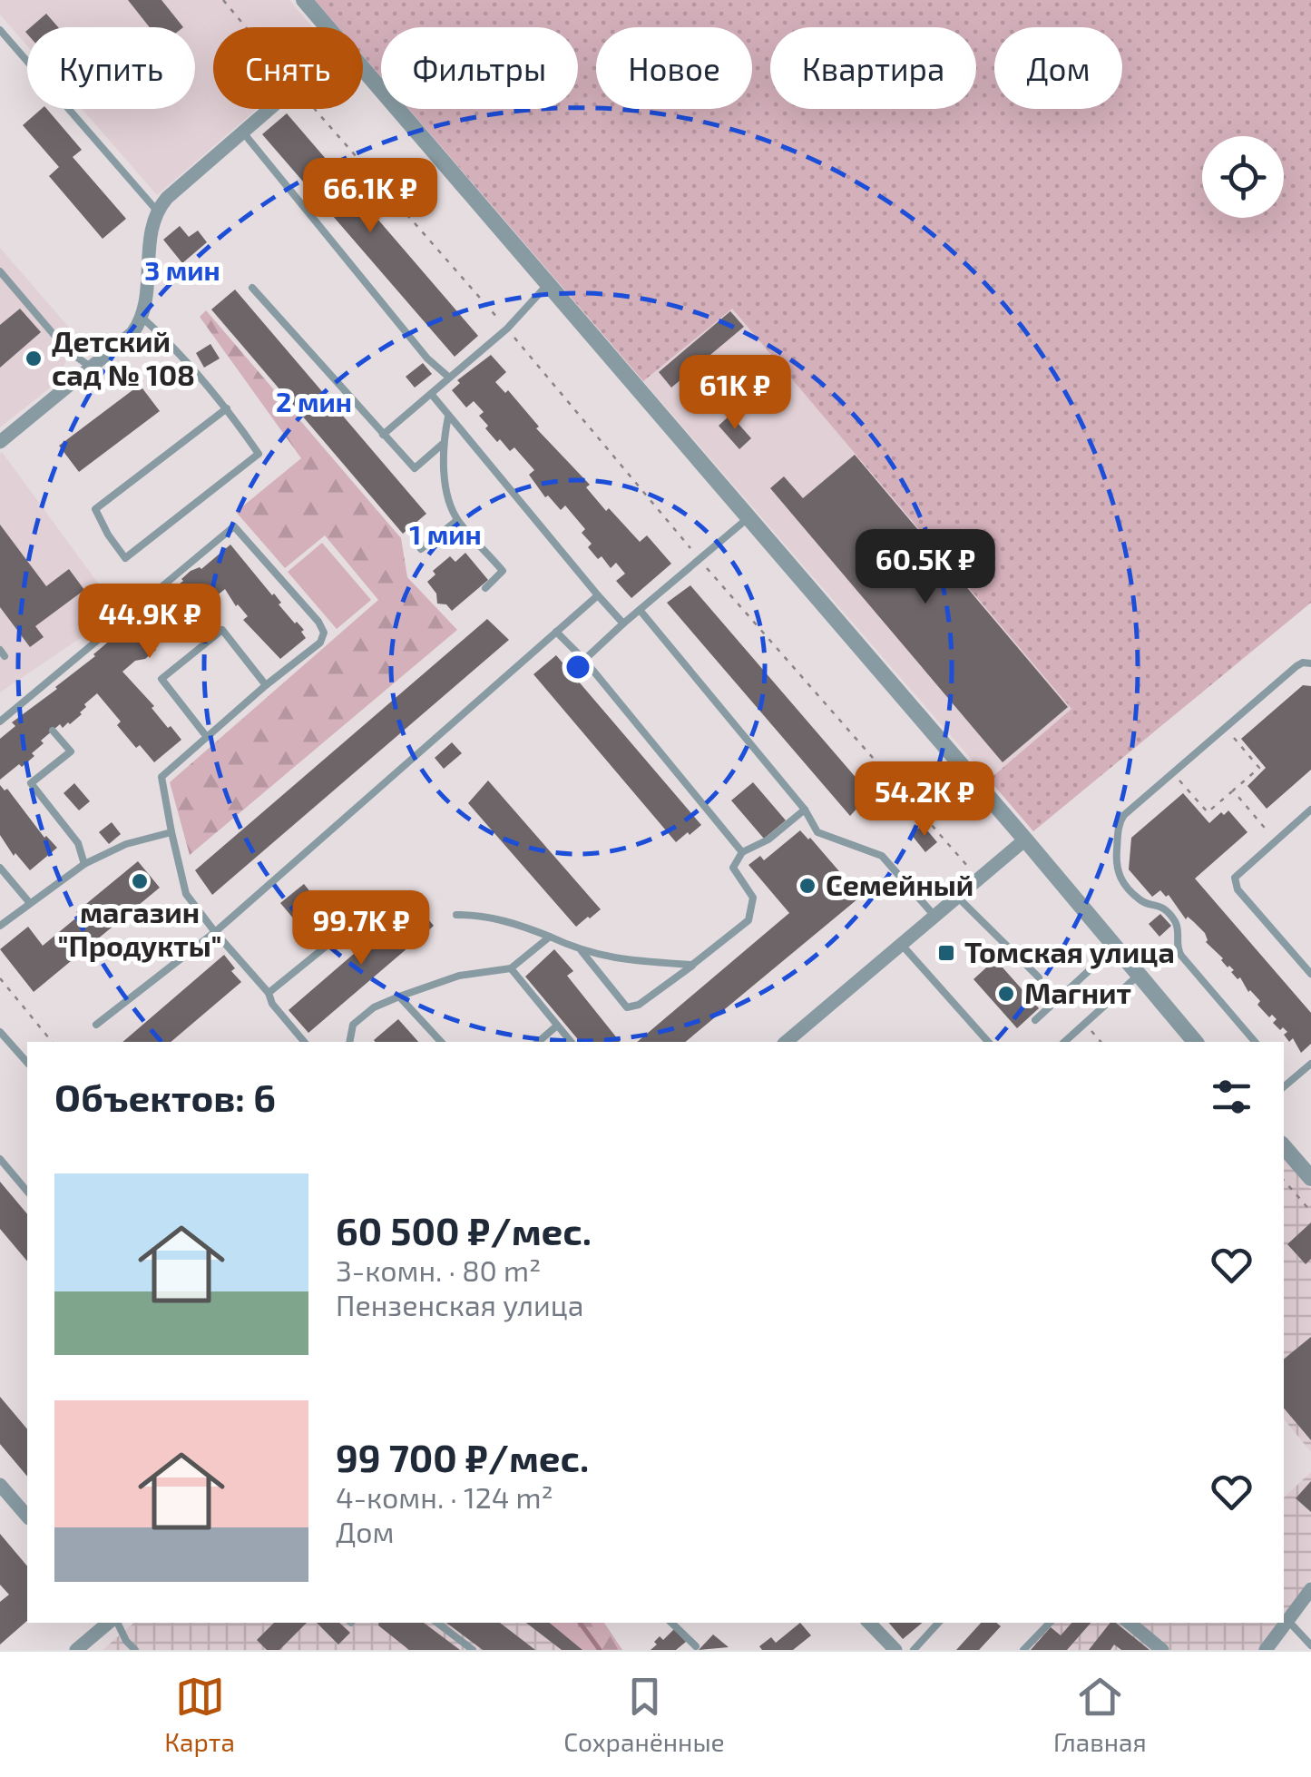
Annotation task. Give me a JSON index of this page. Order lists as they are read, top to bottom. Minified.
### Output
{"places":{"other":["Детский сад № 108","магазин \"Продукты\"","Семейный","Магнит"],"transit":["Томская улица"]},"page":{"chip":["Купить","Снять","Фильтры","Новое","Квартира","Дом"],"price":["66.1K ₽","61K ₽","60.5K ₽","44.9K ₽","54.2K ₽","99.7K ₽"],"heading":"Объектов: 6","list":[{"name":"60 500 ₽/мес.","note":"3-комн. · 80 m² · Пензенская улица"},{"name":"99 700 ₽/мес.","note":"4-комн. · 124 m² · Дом"}],"tabs":["Карта","Сохранённые","Главная"]},"rings":["3 мин","2 мин","1 мин"]}
